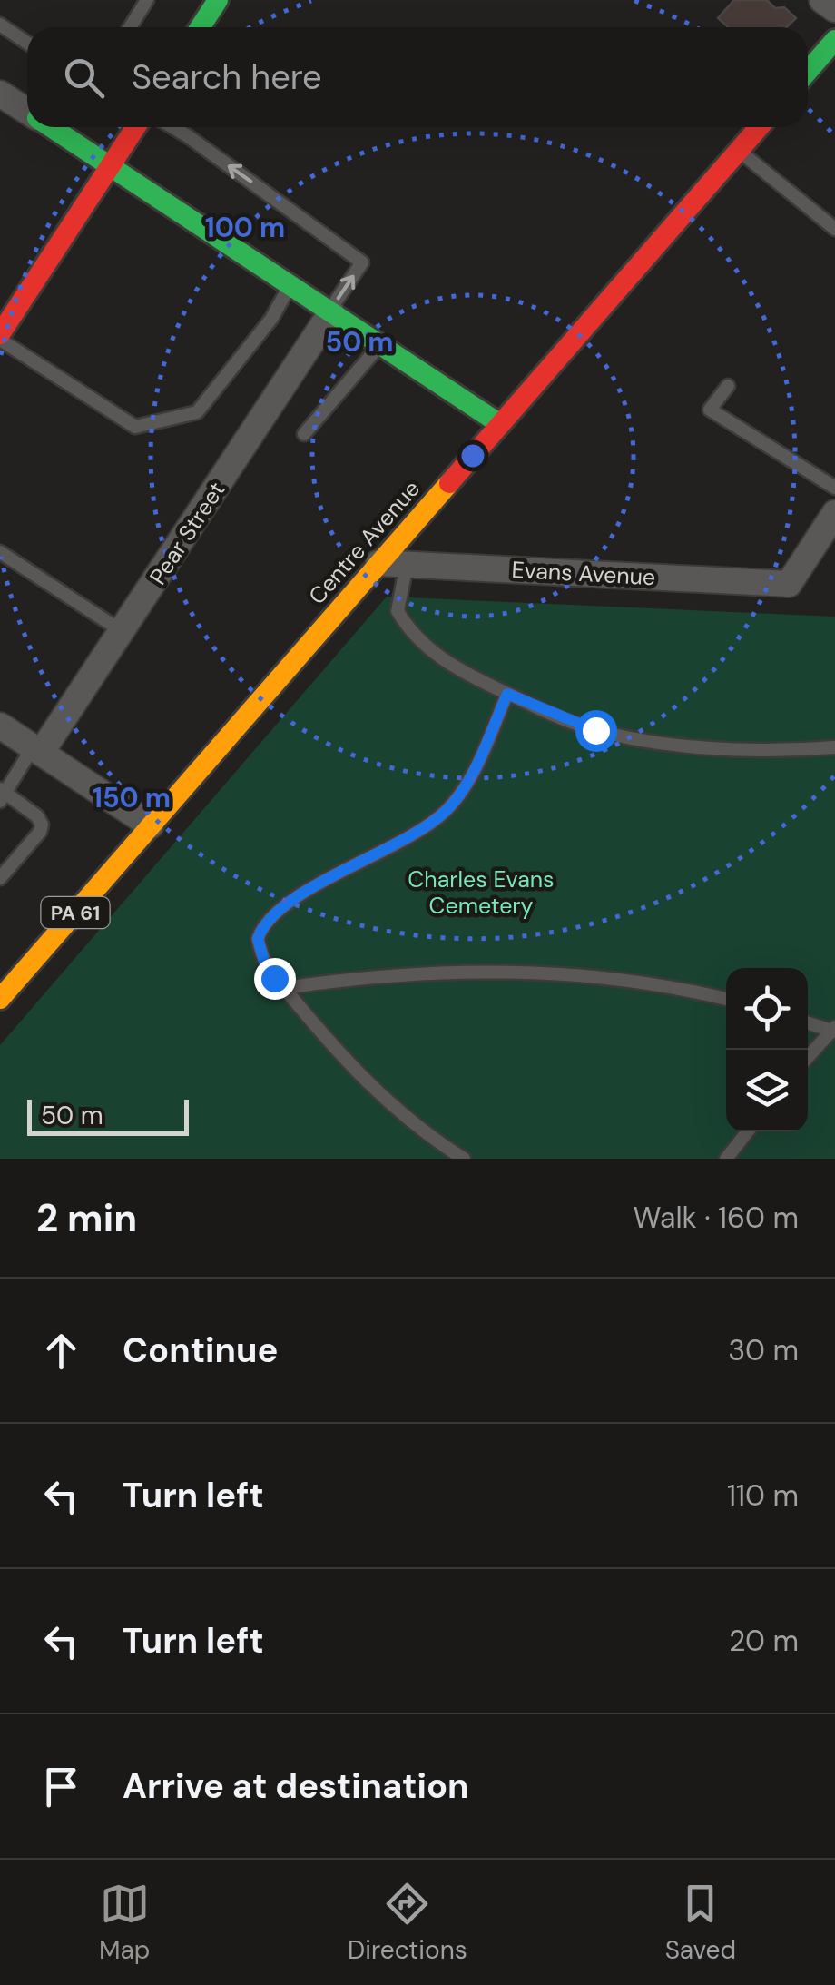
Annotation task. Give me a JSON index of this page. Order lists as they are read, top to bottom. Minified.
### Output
{"streets":{"main road":["Centre Avenue","PA 61"],"street":["Pear Street","Evans Avenue"]},"crossings":[["Centre Avenue","Evans Avenue"]],"parks":["Charles Evans Cemetery"],"scale_bar":"50 m","page":{"search":"Search here","scale":"50 m","heading":["2 min","Walk · 160 m"],"list":[["Continue","30 m"],["Turn left","110 m"],["Turn left","20 m"],"Arrive at destination"],"nav":["Map","Directions","Saved"]},"rings":["100 m","50 m","150 m"]}
